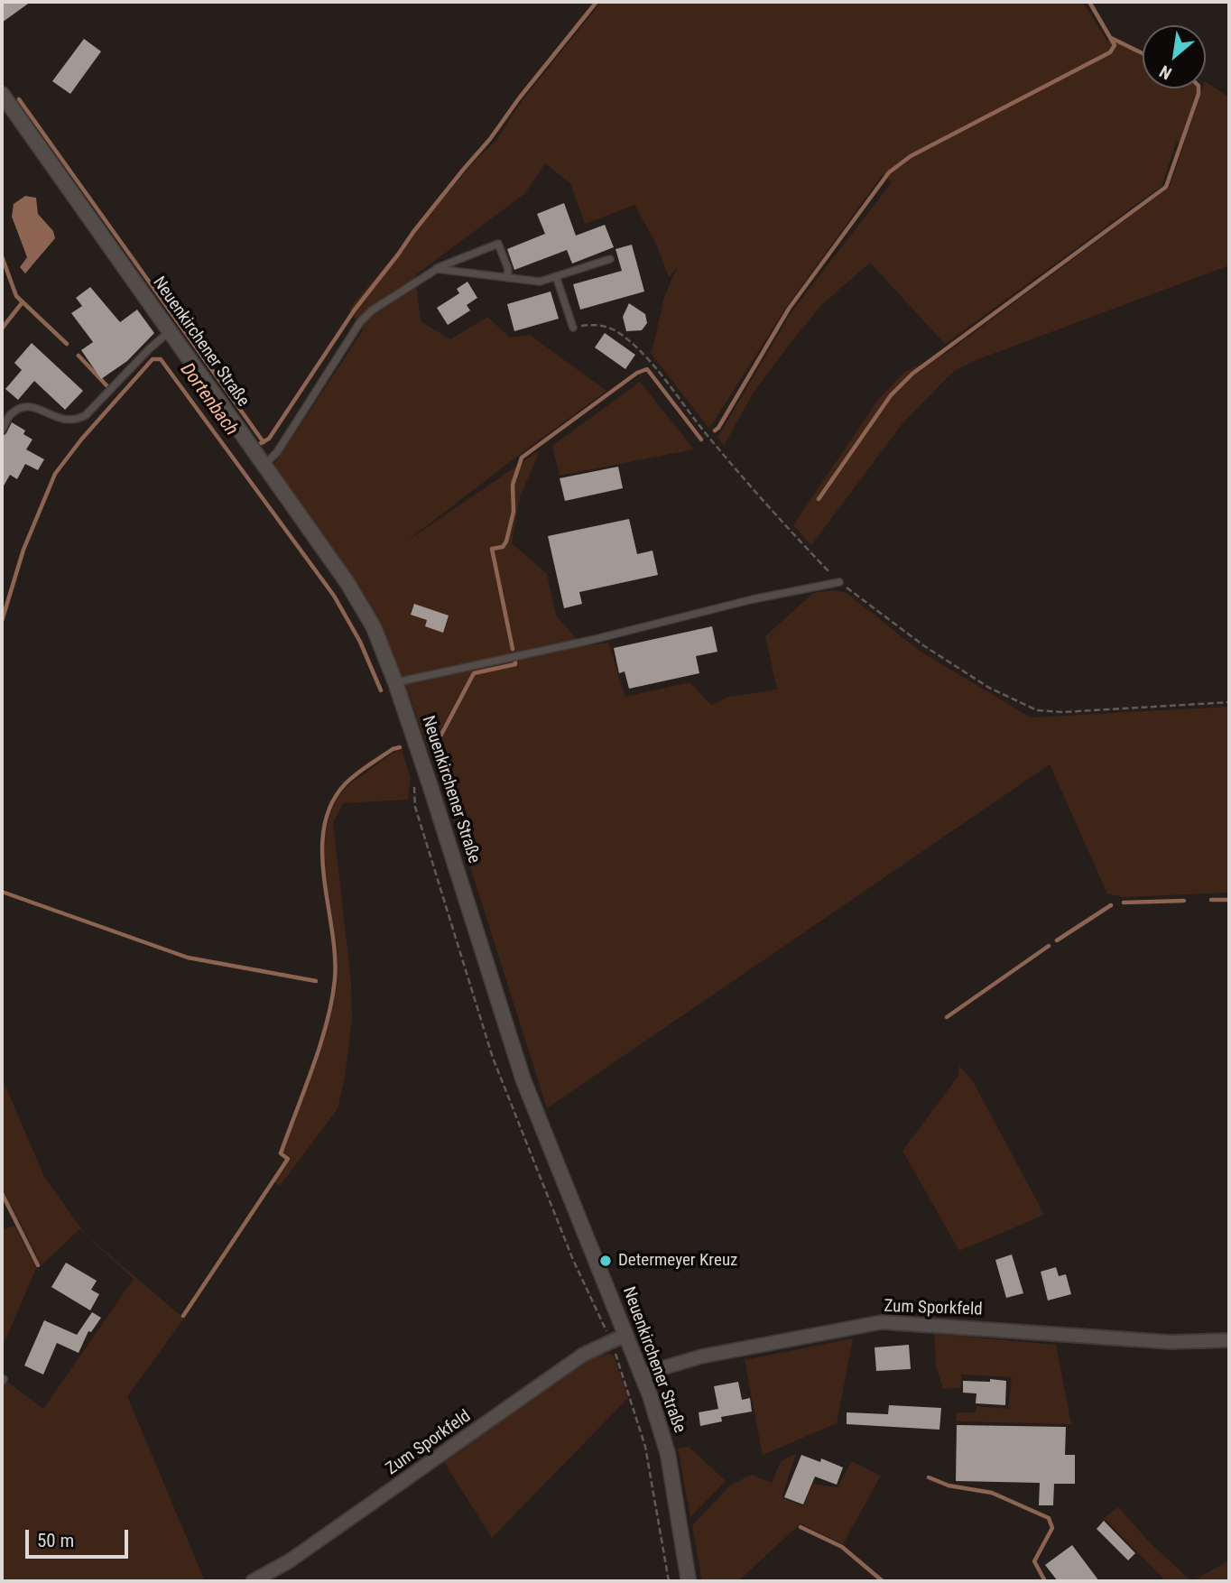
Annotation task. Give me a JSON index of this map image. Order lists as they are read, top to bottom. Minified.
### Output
{"streets":{"street":["Neuenkirchener Straße","Zum Sporkfeld"]},"crossings":[["Neuenkirchener Straße","Zum Sporkfeld"]],"water":["Dortenbach"],"places":["Determeyer Kreuz"],"scale_bar":"50 m","north":"bottom left"}
